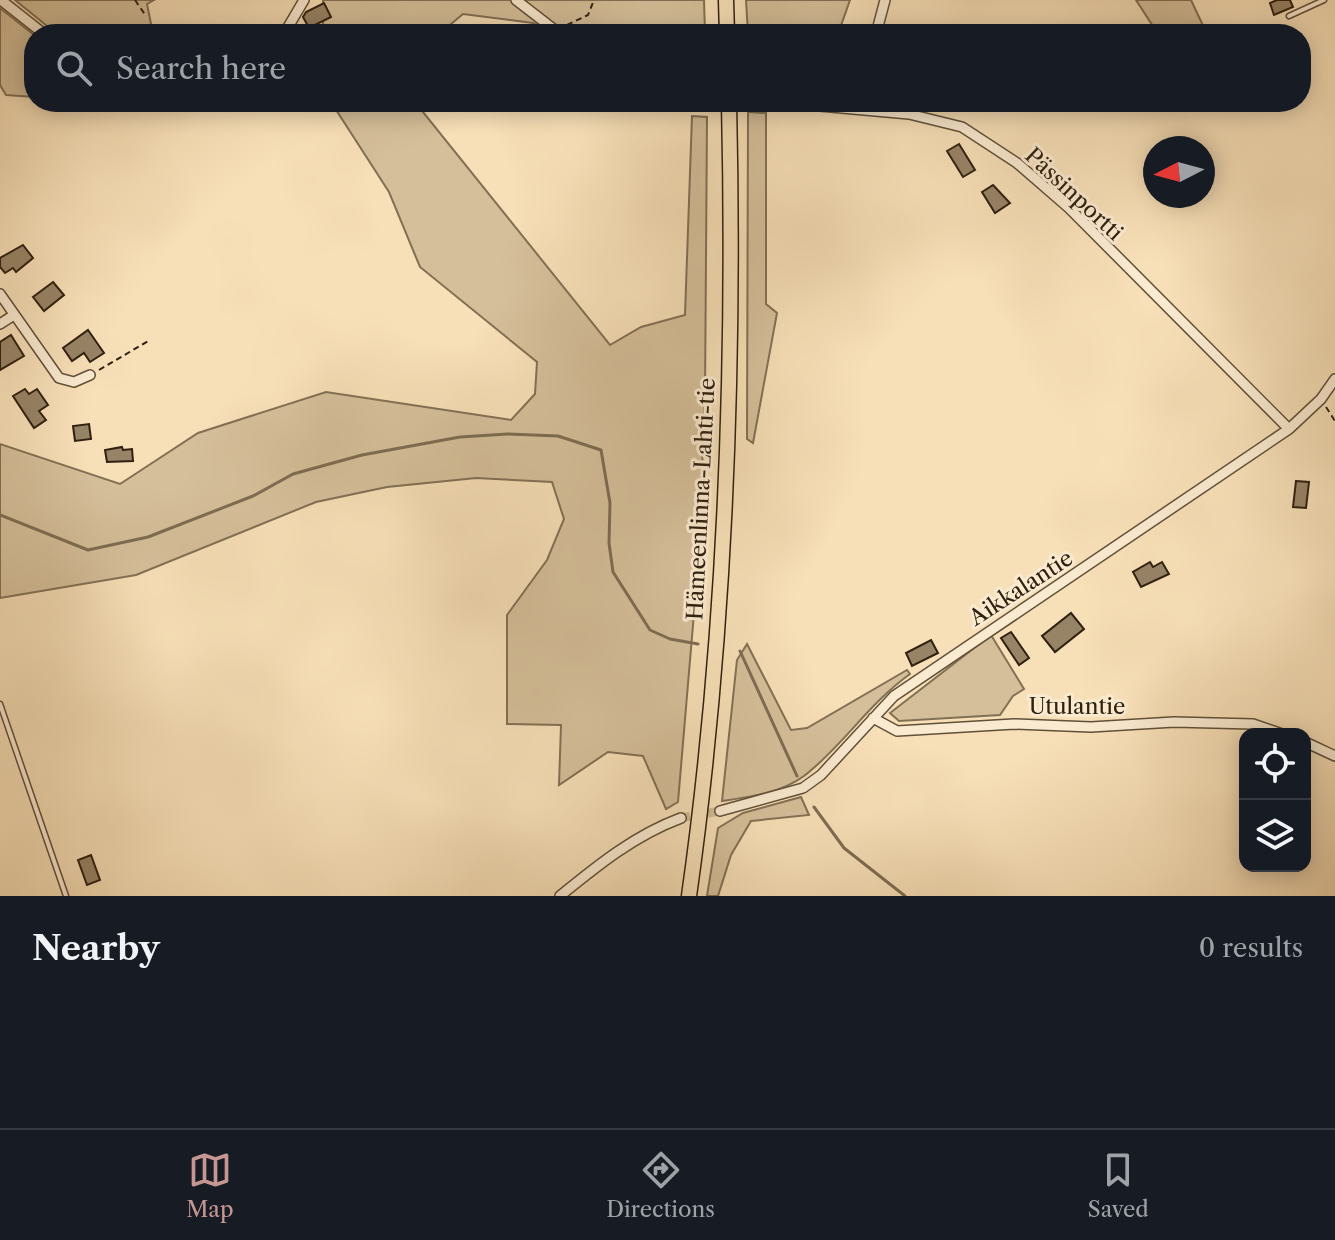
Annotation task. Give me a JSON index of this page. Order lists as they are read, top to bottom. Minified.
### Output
{"streets":{"highway":["Hämeenlinna-Lahti-tie"],"street":["Pässinportti","Aikkalantie","Utulantie"]},"crossings":[["Pässinportti","Aikkalantie"],["Aikkalantie","Utulantie"]],"north":"left","page":{"search":"Search here","heading":["Nearby","0 results"],"nav":["Map","Directions","Saved"]}}
